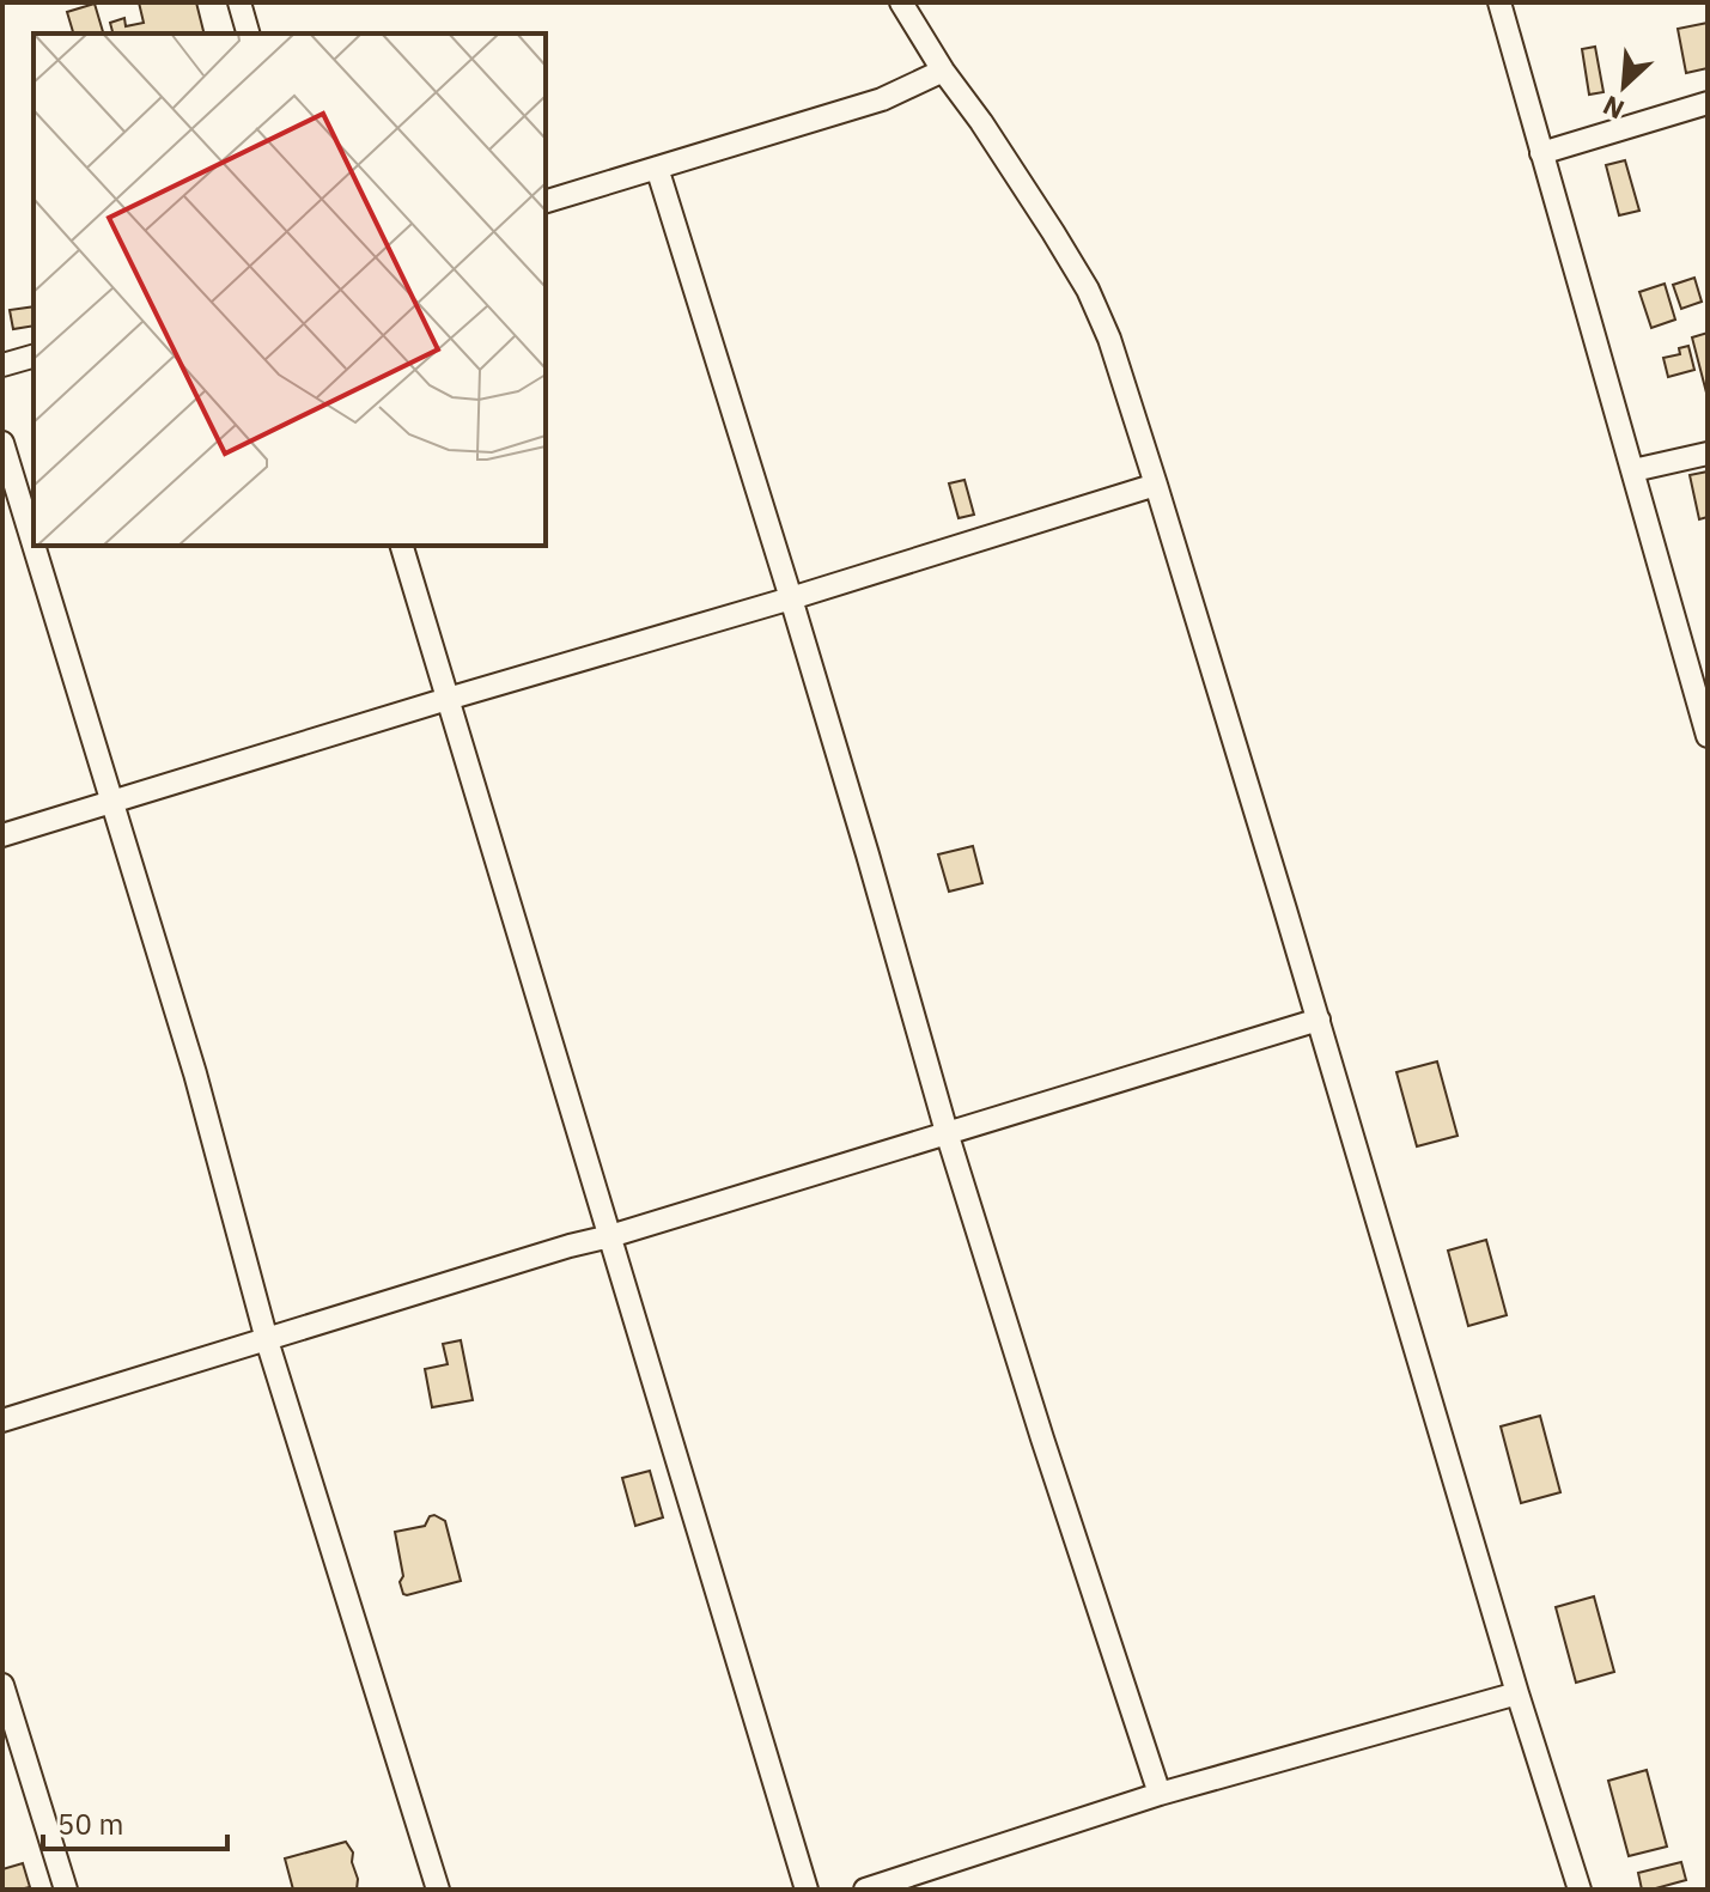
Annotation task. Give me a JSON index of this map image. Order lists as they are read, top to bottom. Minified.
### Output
{"scale_bar":"50 m","north":"bottom left"}
